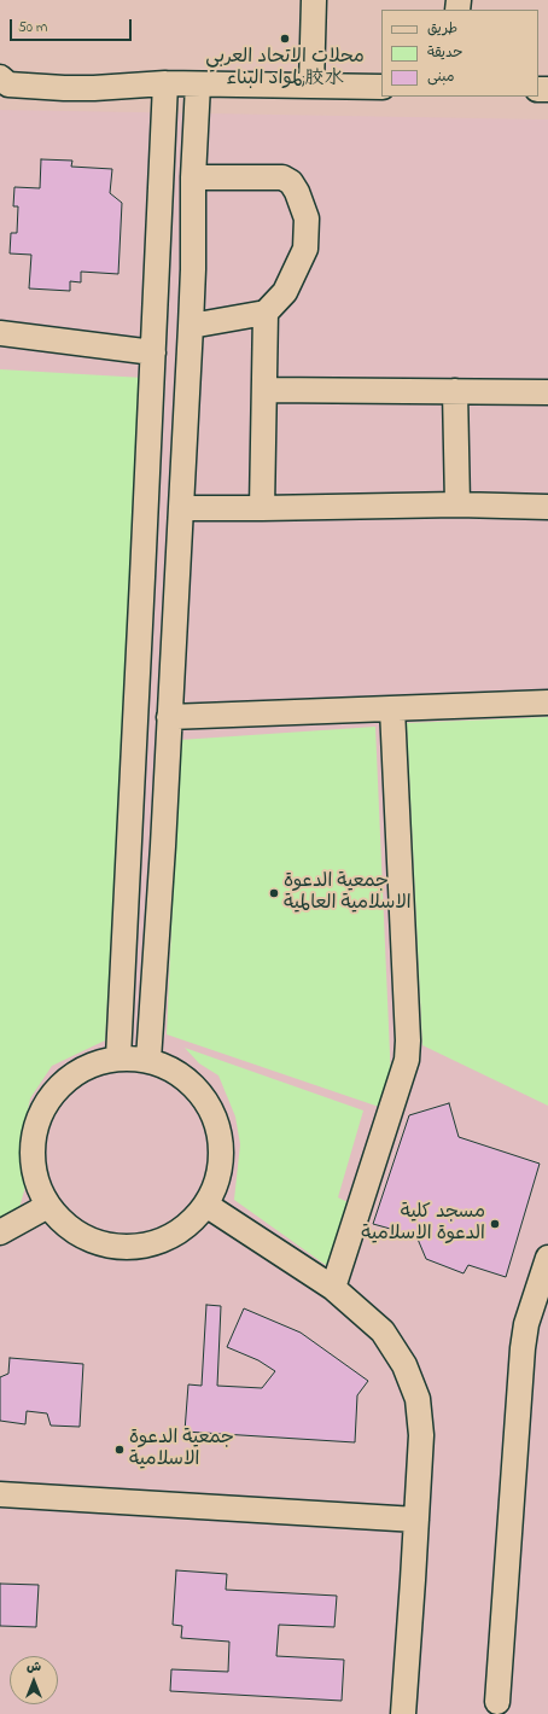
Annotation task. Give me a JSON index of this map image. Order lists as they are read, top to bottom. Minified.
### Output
{"places":["محلات الاتحاد العربي لمواد البناء;胶水","جمعية الدعوة الاسلامية العالمية","مسجد كلية الدعوة الاسلامية","جمعية الدعوة الاسلامية"],"legend":["طريق","حديقة","مبنى"],"scale_bar":"50 m","north":"top"}
